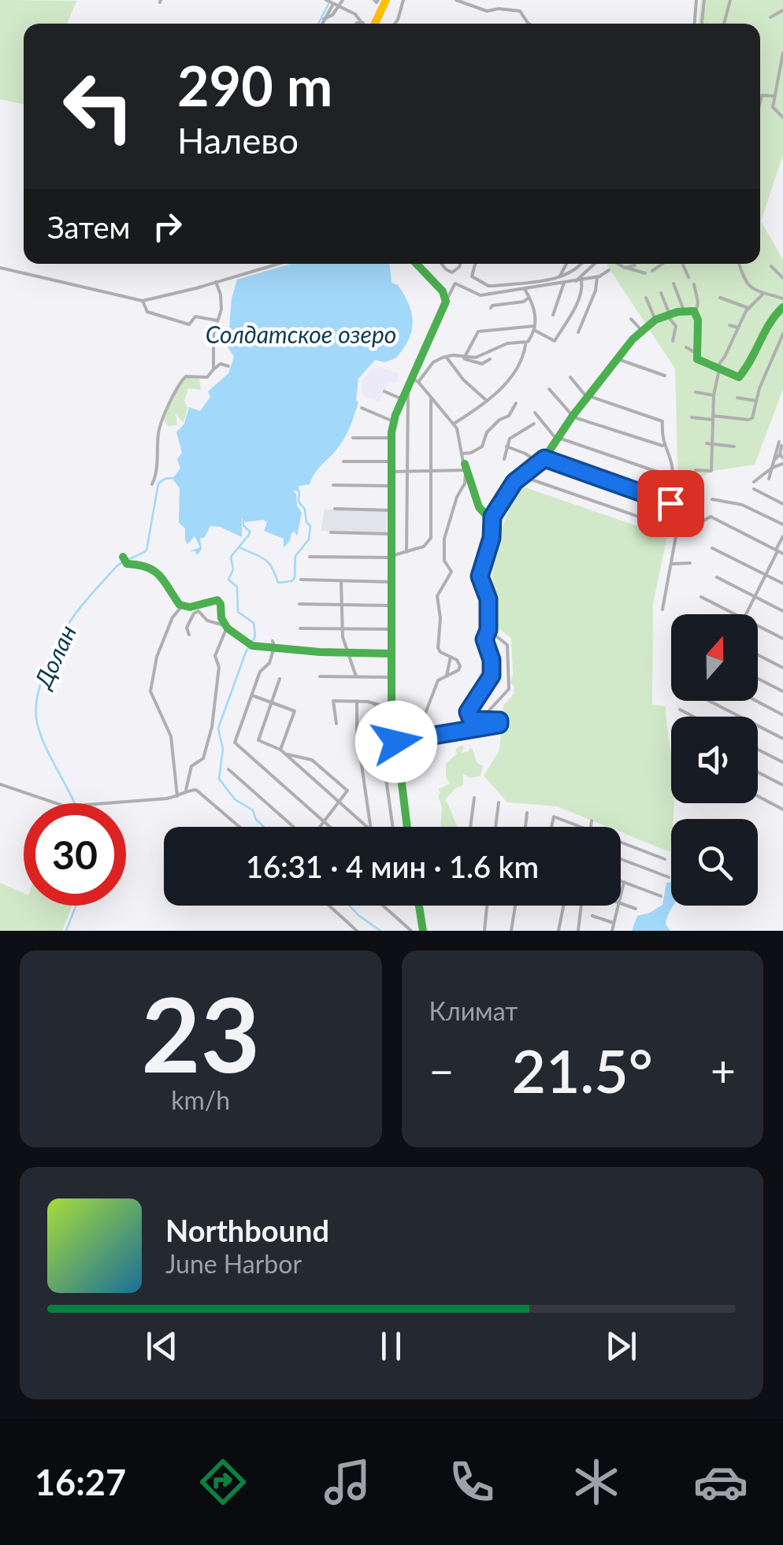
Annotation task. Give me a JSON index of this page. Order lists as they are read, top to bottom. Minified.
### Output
{"water":["Солдатское озеро","Долан"],"north":"top","page":{"turn":["290 m","Налево"],"then":"Затем","limit":"30","trip":"16:31 · 4 мин · 1.6 km","tile":[["23","km/h"],"Климат"],"heat":["−","21.5°","+"],"song":["Northbound","June Harbor"],"tabs":"16:27"}}
